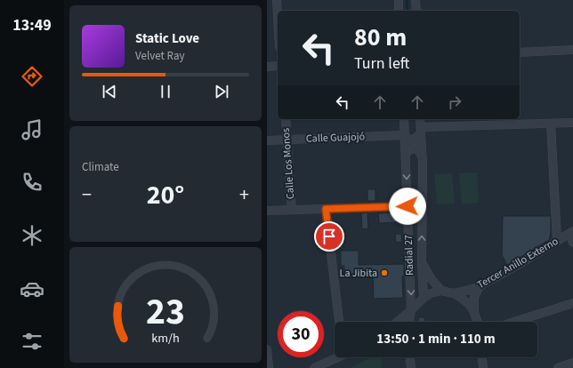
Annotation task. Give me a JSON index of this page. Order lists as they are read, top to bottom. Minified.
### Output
{"streets":{"street":["Calle Guajojó","Calle Los Monos","Radial 27","Tercer Anillo Externo"]},"crossings":[["Calle Guajojó","Calle Los Monos"],["Calle Guajojó","Radial 27"]],"places":["La Jibita"],"page":{"tabs":"13:49","turn":["80 m","Turn left"],"song":["Static Love","Velvet Ray"],"tile":"Climate","heat":["−","20°","+"],"limit":"30","trip":"13:50 · 1 min · 110 m","gauge":["23","km/h"]}}
